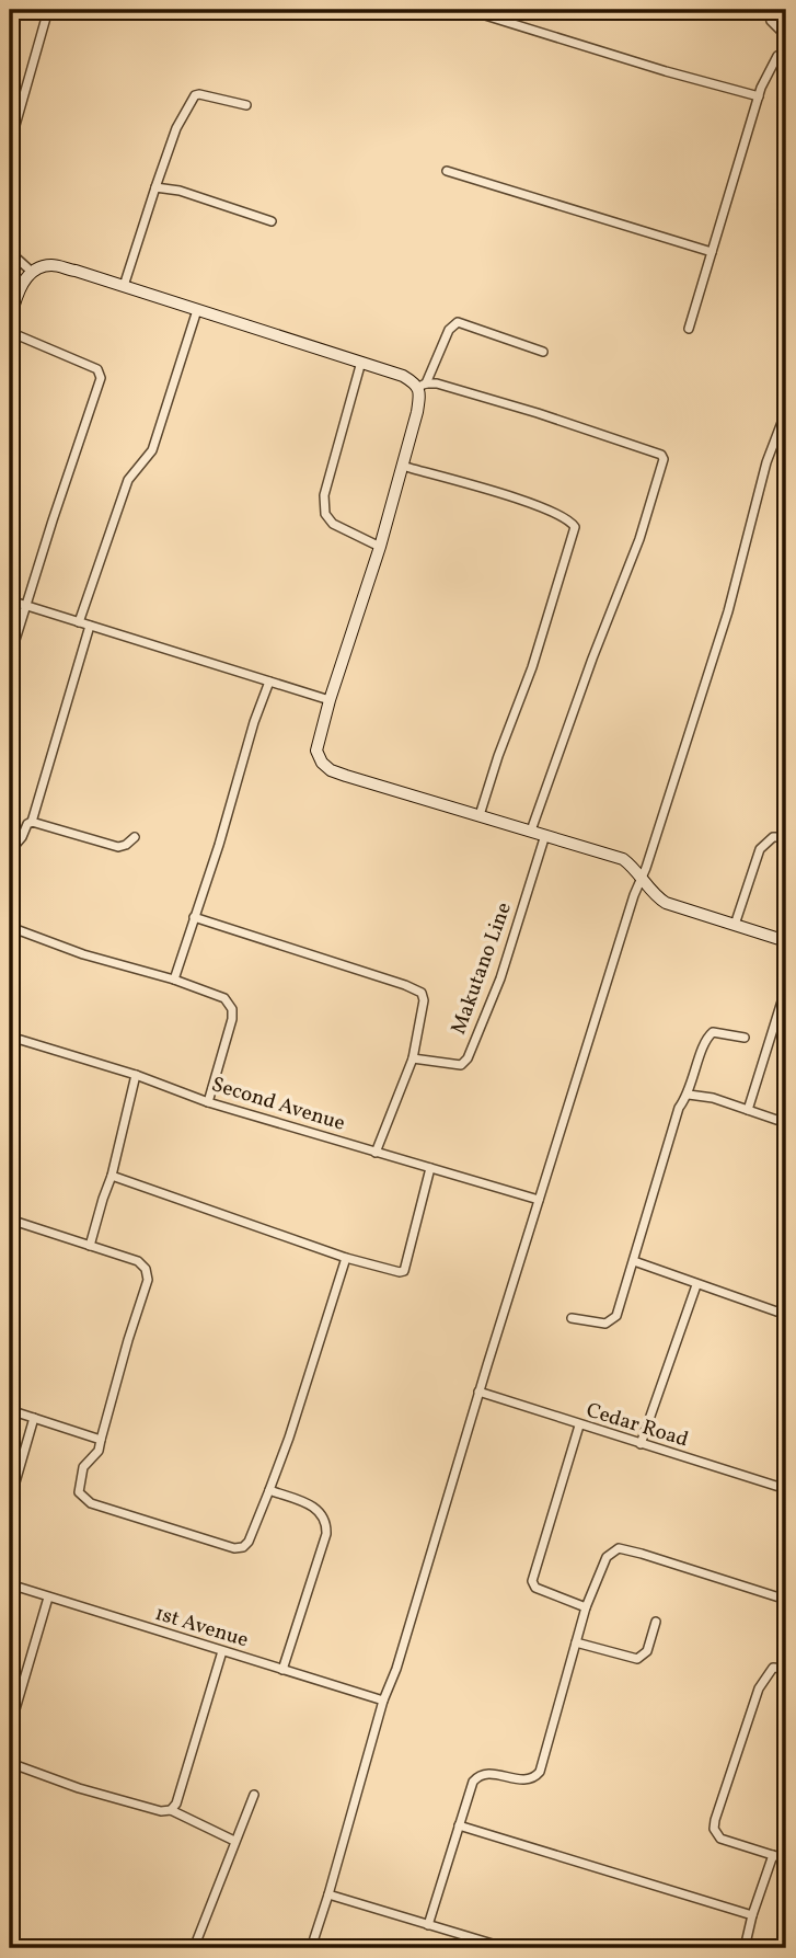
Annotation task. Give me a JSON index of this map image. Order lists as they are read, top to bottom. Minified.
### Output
{"streets":{"street":["Makutano Line","Second Avenue","Cedar Road","1st Avenue"]}}
